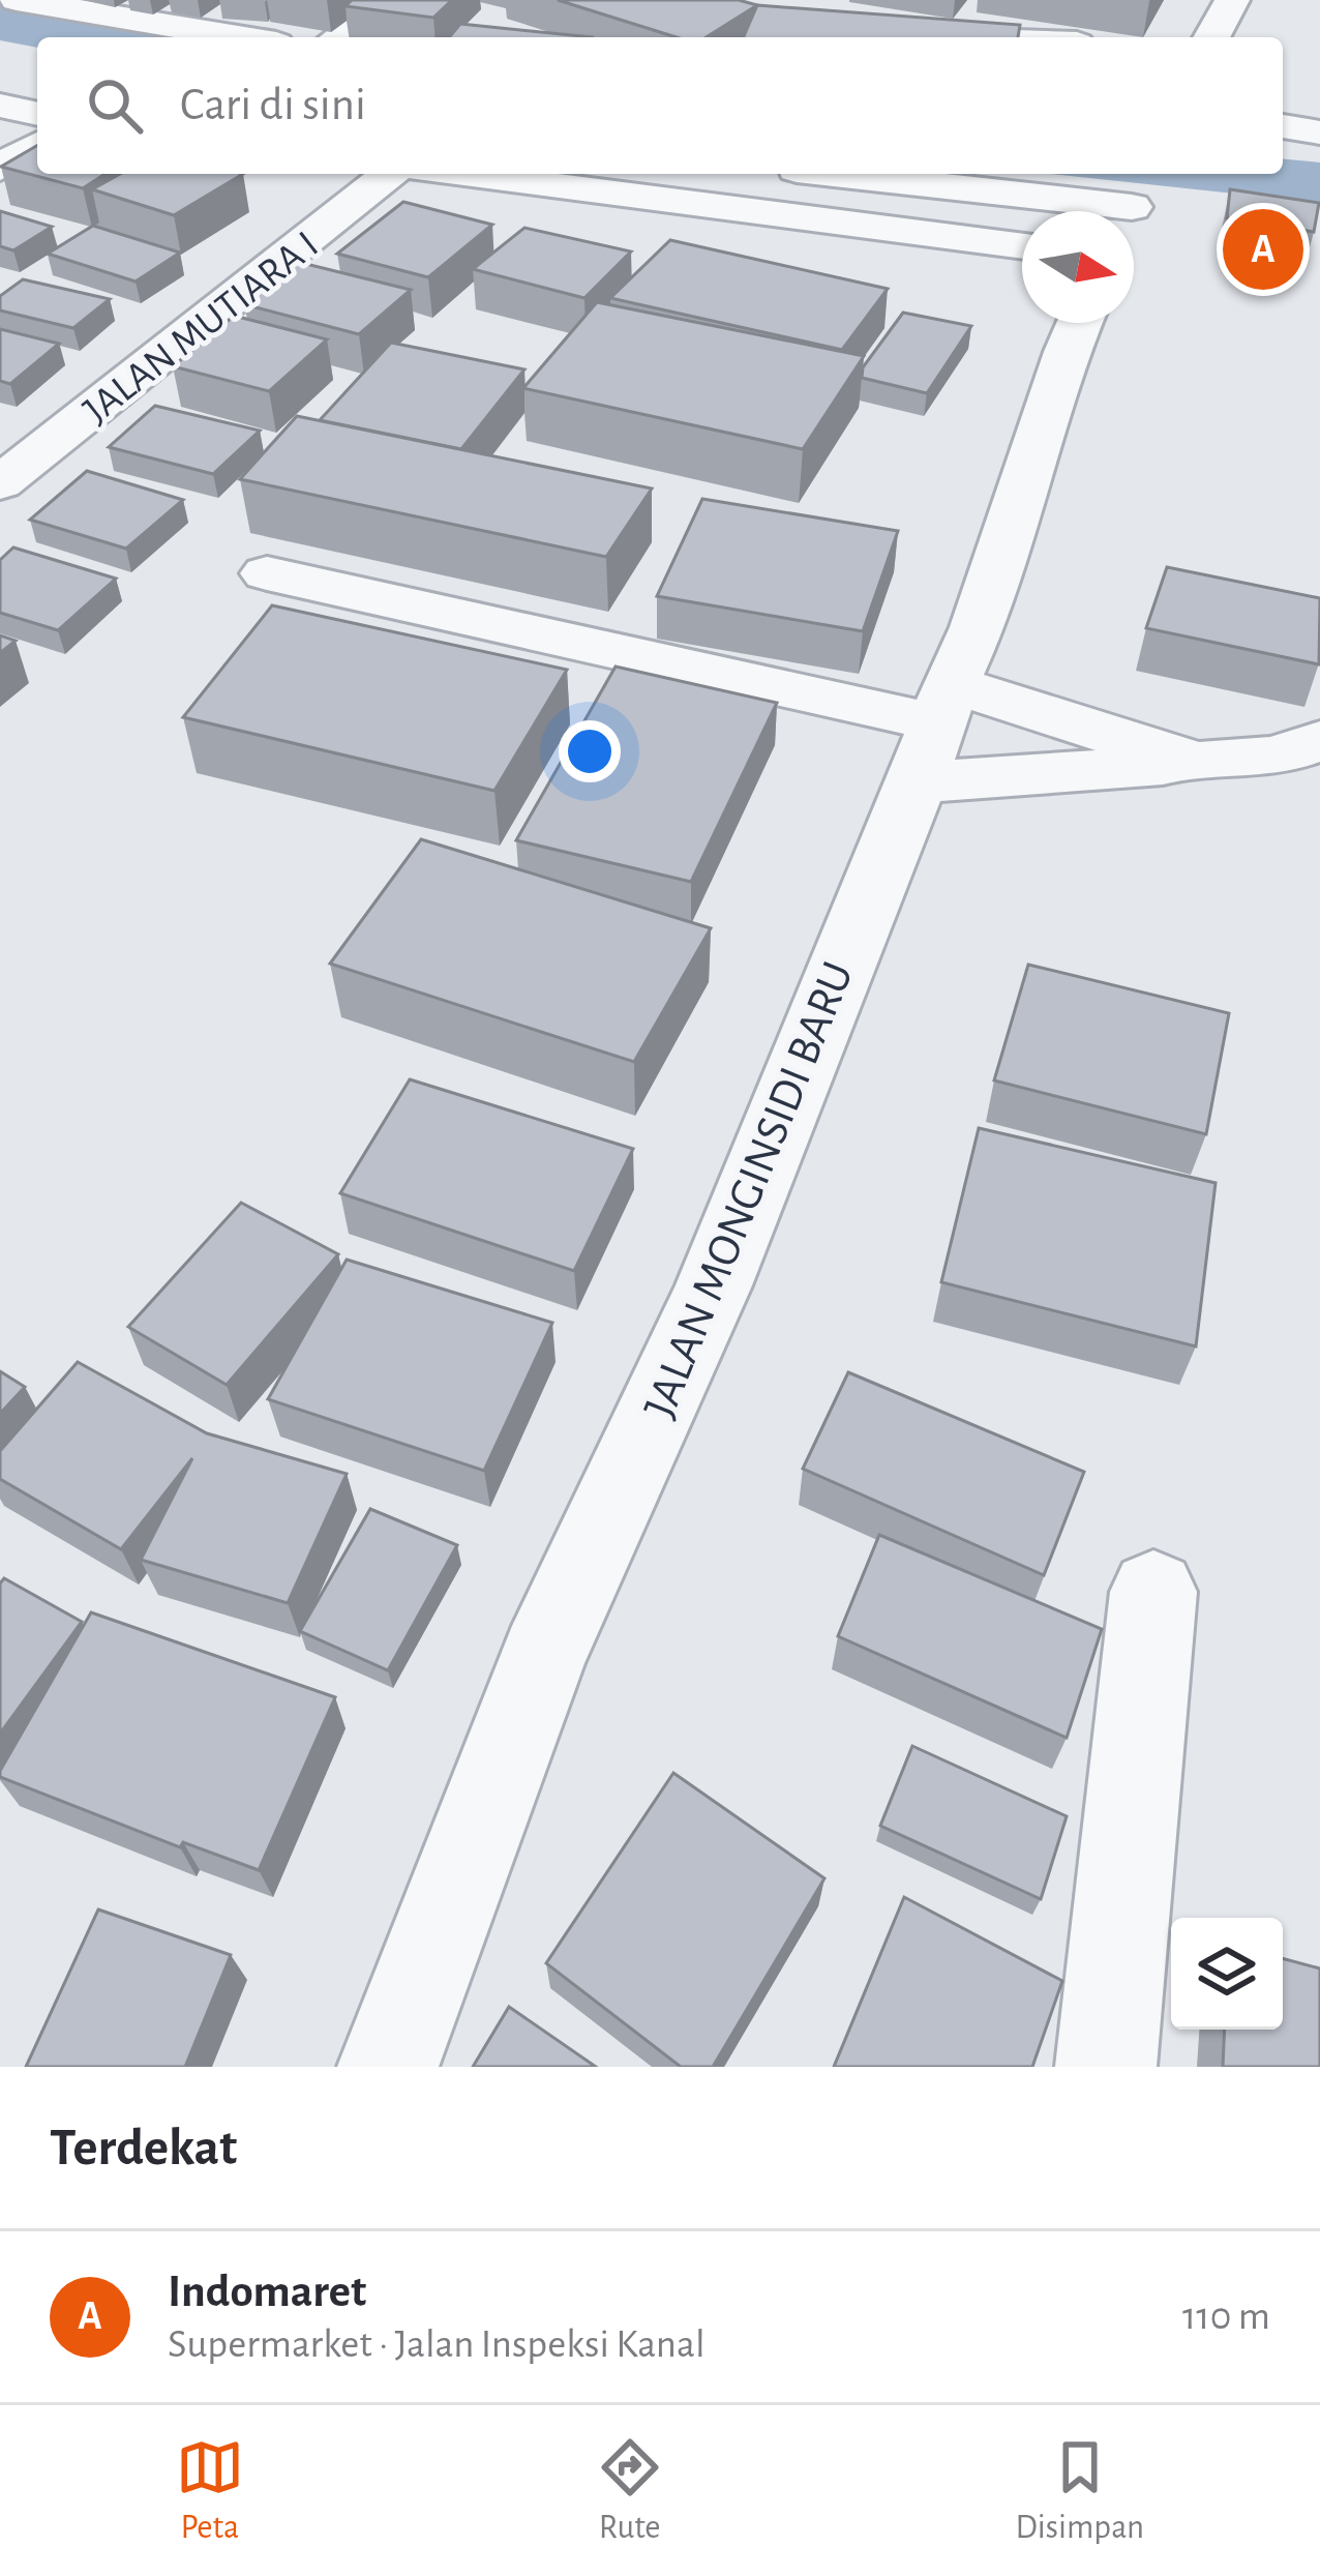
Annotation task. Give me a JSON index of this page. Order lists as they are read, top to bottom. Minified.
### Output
{"streets":{"street":["JALAN MUTIARA I","JALAN MONGINSIDI BARU"]},"north":"right","page":{"search":"Cari di sini","pins":"A","heading":"Terdekat","list":[{"mark":"A","name":"Indomaret","note":"Supermarket · Jalan Inspeksi Kanal","value":"110 m"}],"nav":["Peta","Rute","Disimpan"]}}
